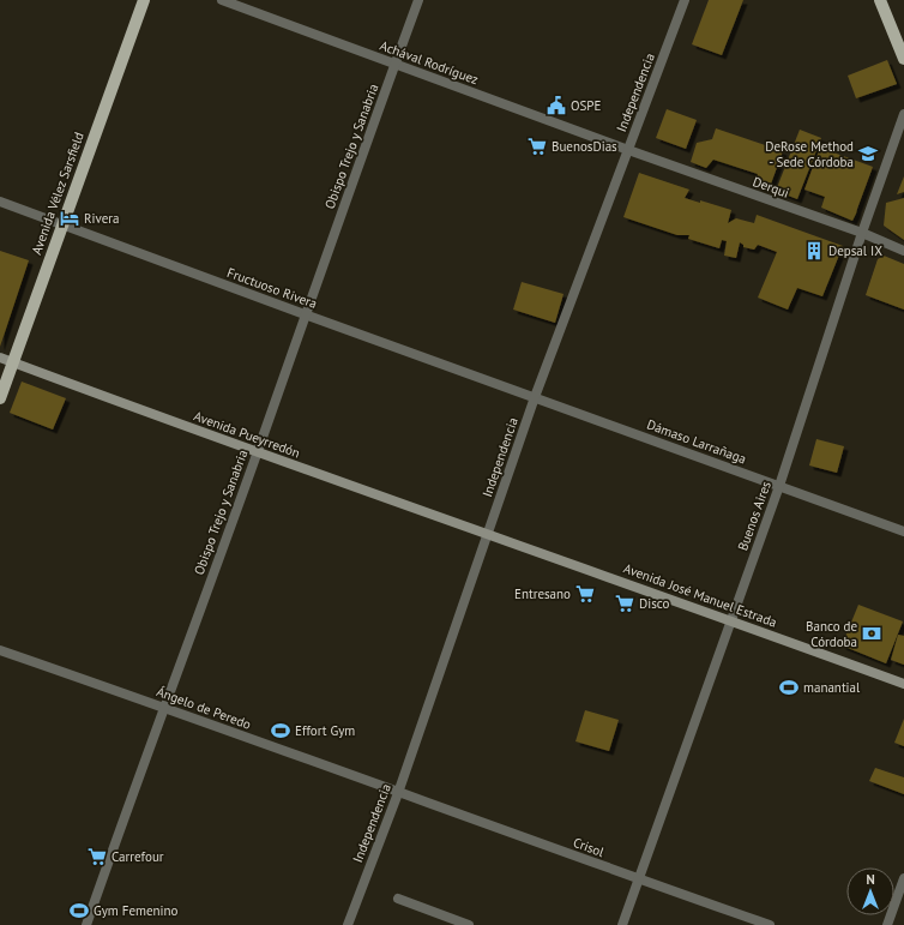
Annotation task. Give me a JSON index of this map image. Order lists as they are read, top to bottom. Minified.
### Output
{"streets":{"main road":["Avenida Vélez Sarsfield","Avenida Pueyrredón","Avenida José Manuel Estrada"],"street":["Achával Rodríguez","Independencia","Obispo Trejo y Sanabria","Derqui","Fructuoso Rivera","Dámaso Larrañaga","Buenos Aires","Ángelo de Peredo","Crisol"]},"crossings":[["Achával Rodríguez","Independencia"],["Achával Rodríguez","Obispo Trejo y Sanabria"],["Achával Rodríguez","Derqui"],["Independencia","Derqui"],["Independencia","Fructuoso Rivera"],["Independencia","Avenida Pueyrredón"],["Independencia","Dámaso Larrañaga"],["Independencia","Avenida José Manuel Estrada"],["Independencia","Ángelo de Peredo"],["Independencia","Crisol"],["Obispo Trejo y Sanabria","Fructuoso Rivera"],["Obispo Trejo y Sanabria","Avenida Pueyrredón"],["Obispo Trejo y Sanabria","Ángelo de Peredo"],["Derqui","Buenos Aires"],["Avenida Vélez Sarsfield","Fructuoso Rivera"],["Avenida Vélez Sarsfield","Avenida Pueyrredón"],["Fructuoso Rivera","Dámaso Larrañaga"],["Avenida Pueyrredón","Avenida José Manuel Estrada"],["Dámaso Larrañaga","Buenos Aires"],["Buenos Aires","Avenida José Manuel Estrada"],["Buenos Aires","Crisol"],["Ángelo de Peredo","Crisol"]],"places":{"public building":["OSPE"],"supermarket":["BuenosDias","Entresano","Disco","Carrefour"],"school or university":["DeRose Method - Sede Córdoba"],"hotel":["Rivera"],"building":["Depsal IX"],"bank":["Banco de Córdoba"],"sports":["manantial","Effort Gym","Gym Femenino"]},"north":"top"}
